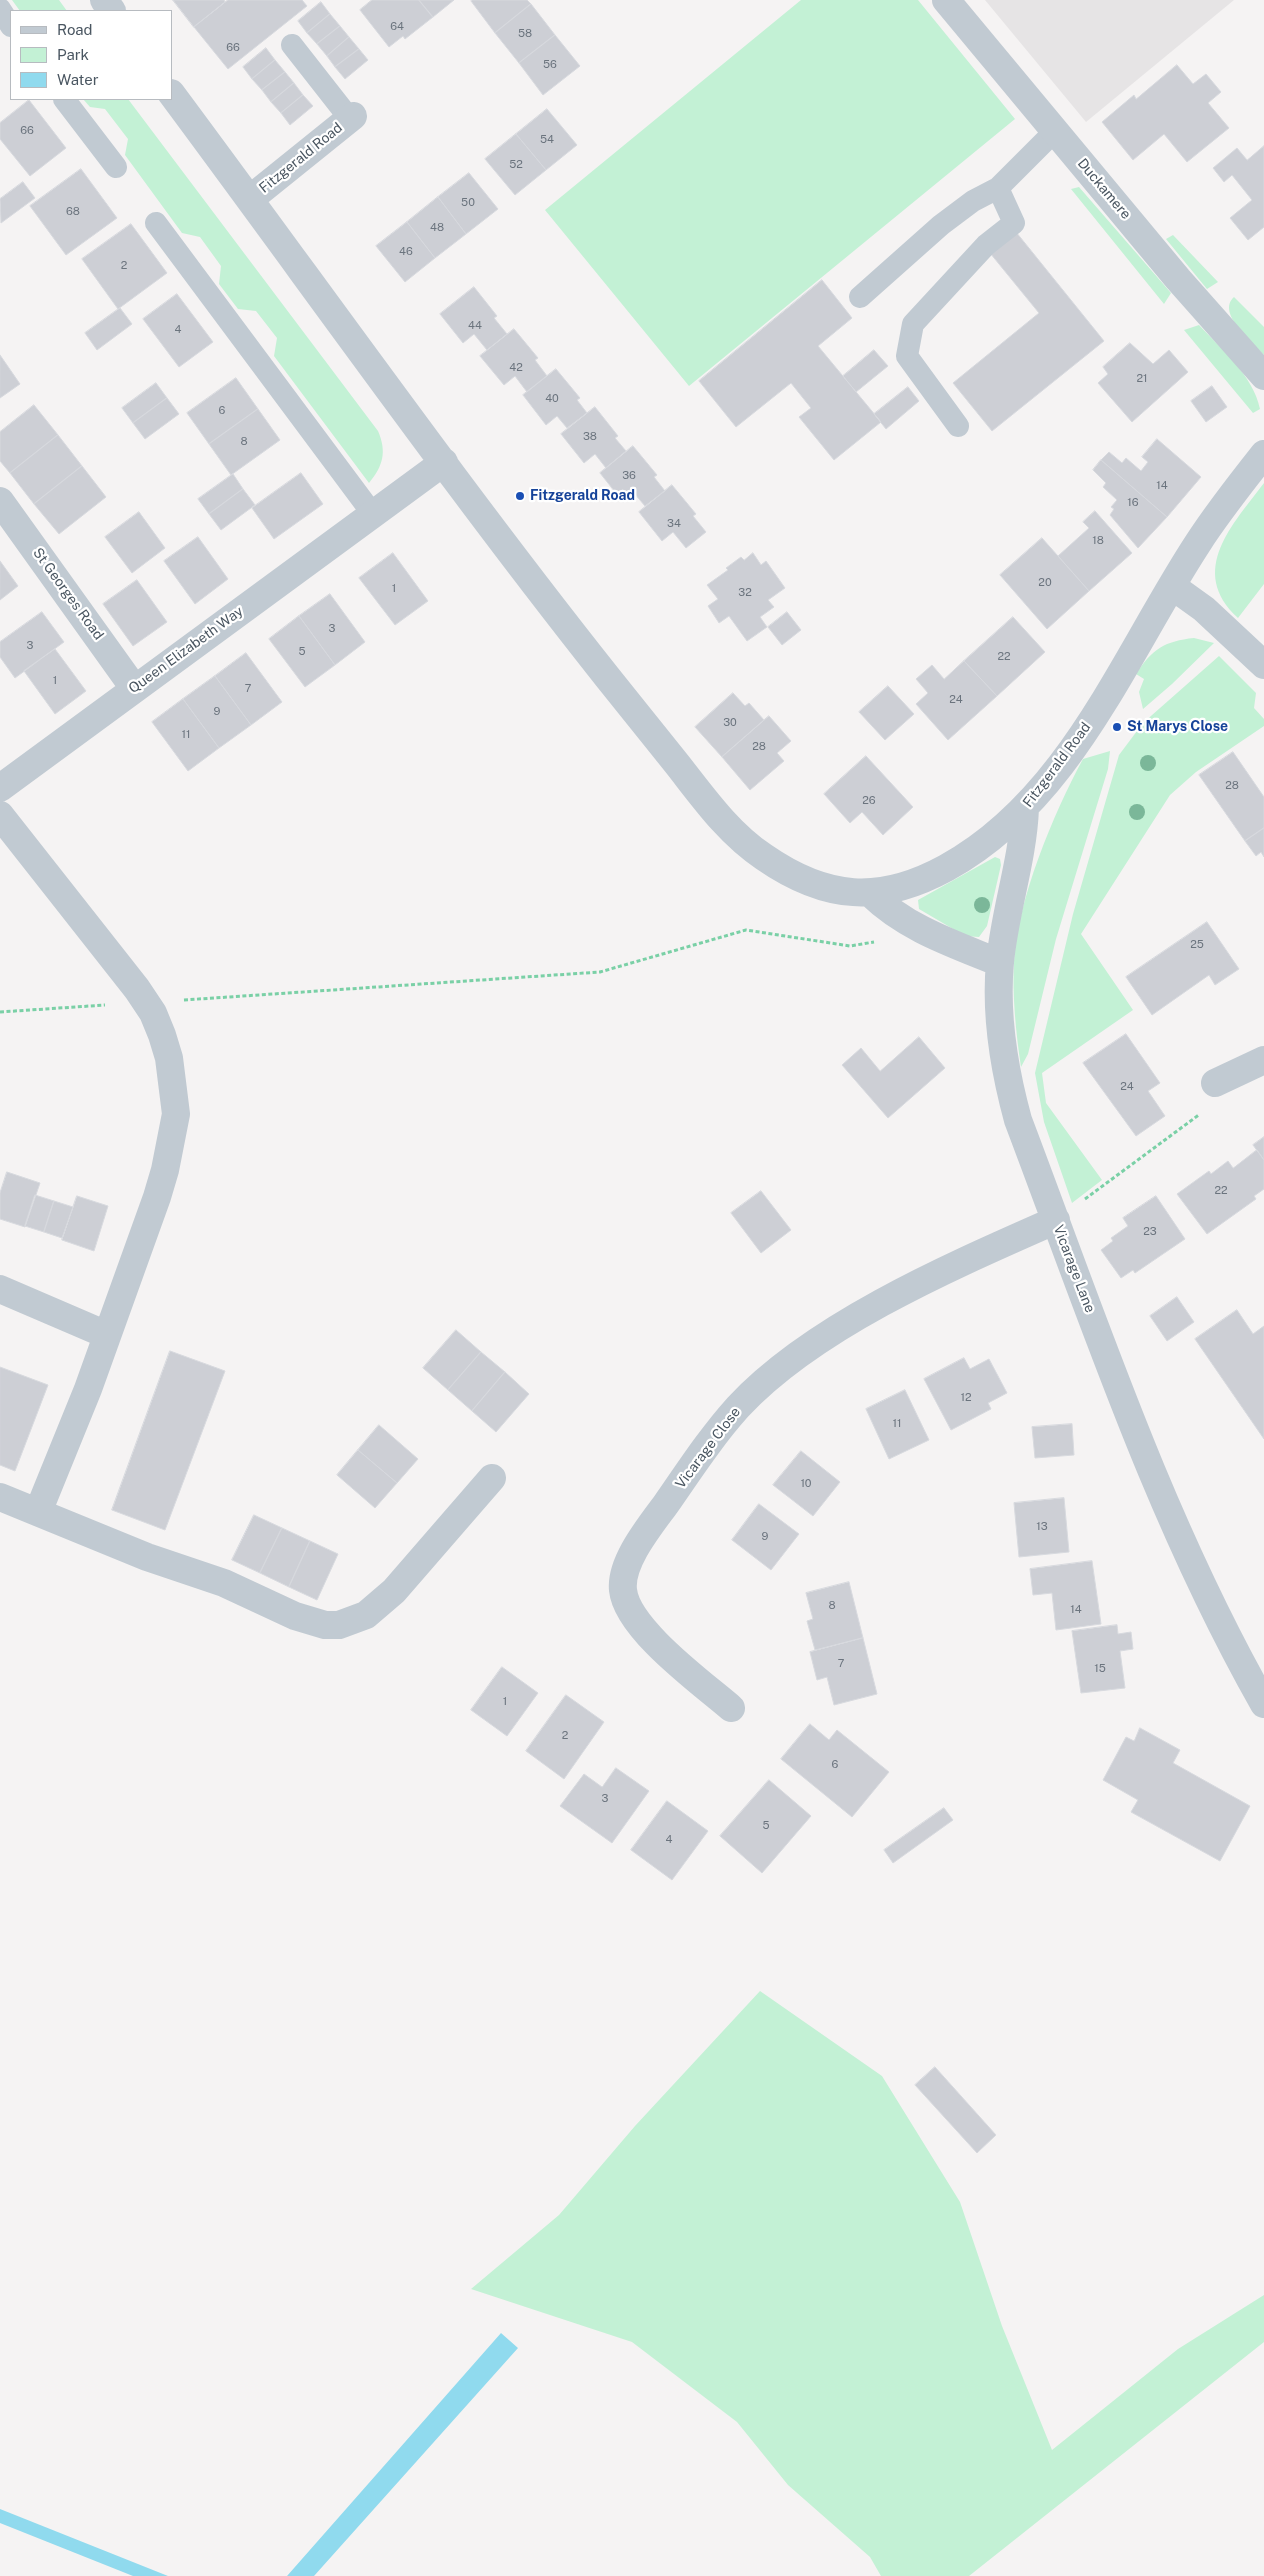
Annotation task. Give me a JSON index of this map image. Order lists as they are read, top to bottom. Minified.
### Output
{"streets":{"street":["Fitzgerald Road","Duckamere","St Georges Road","Queen Elizabeth Way","Vicarage Lane","Vicarage Close"]},"crossings":[["Fitzgerald Road","Queen Elizabeth Way"],["Fitzgerald Road","Vicarage Lane"],["St Georges Road","Queen Elizabeth Way"],["Vicarage Lane","Vicarage Close"]],"places":["Fitzgerald Road","St Marys Close"],"house_numbers":["64","58","66","56","66","54","52","50","68","48","46","2","44","4","42","21","40","6","38","8","36","14","16","34","18","20","1","32","3","3","5","22","1","7","24","9","30","11","28","28","26","25","24","22","23","12","11","10","13","9","8","14","7","15","1","2","6","3","5","4"],"legend":["Road","Park","Water"]}
